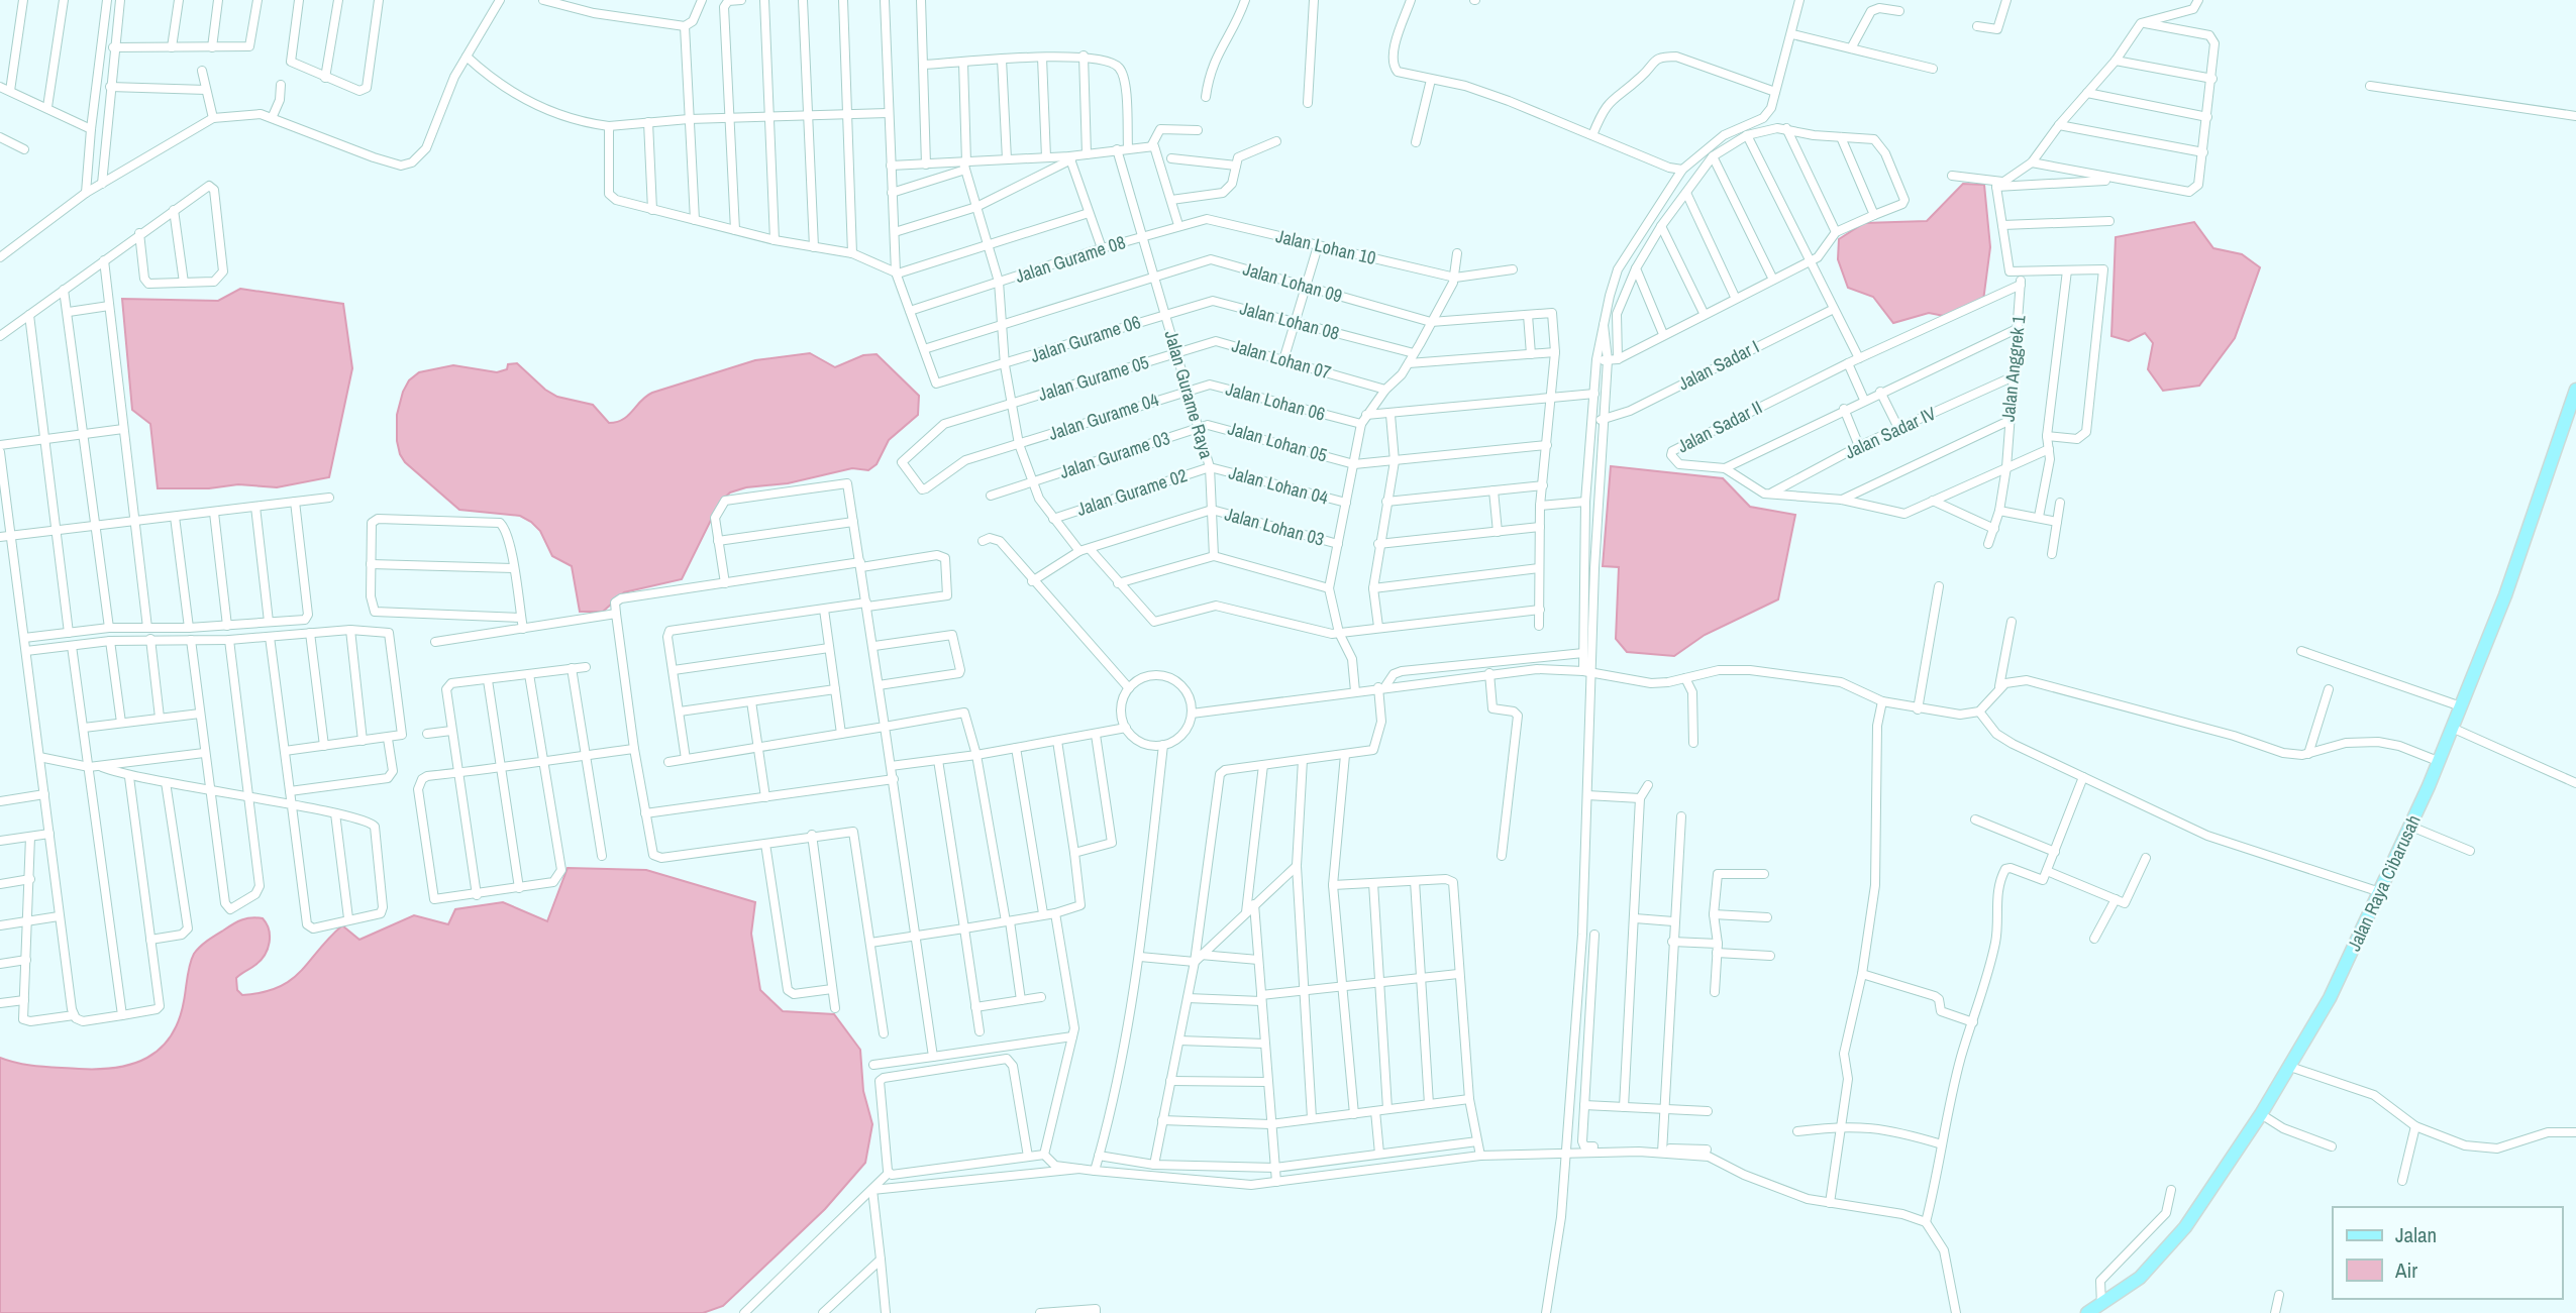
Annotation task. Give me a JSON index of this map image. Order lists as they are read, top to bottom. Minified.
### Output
{"streets":{"main road":["Jalan Raya Cibarusah"],"street":["Jalan Lohan 10","Jalan Gurame 08","Jalan Lohan 09","Jalan Lohan 08","Jalan Gurame 06","Jalan Lohan 07","Jalan Sadar I","Jalan Anggrek 1","Jalan Gurame 05","Jalan Gurame Raya","Jalan Lohan 06","Jalan Gurame 04","Jalan Sadar II","Jalan Sadar IV","Jalan Lohan 05","Jalan Gurame 03","Jalan Lohan 04","Jalan Gurame 02","Jalan Lohan 03"]},"crossings":[["Jalan Lohan 10","Jalan Gurame 08"],["Jalan Lohan 10","Jalan Gurame Raya"],["Jalan Gurame 08","Jalan Gurame Raya"],["Jalan Lohan 09","Jalan Gurame 06"],["Jalan Lohan 09","Jalan Gurame Raya"],["Jalan Lohan 08","Jalan Gurame 06"],["Jalan Lohan 08","Jalan Gurame Raya"],["Jalan Gurame 06","Jalan Gurame Raya"],["Jalan Lohan 07","Jalan Gurame 05"],["Jalan Lohan 07","Jalan Gurame Raya"],["Jalan Anggrek 1","Jalan Sadar II"],["Jalan Anggrek 1","Jalan Sadar IV"],["Jalan Gurame 05","Jalan Gurame Raya"],["Jalan Gurame 05","Jalan Gurame 04"],["Jalan Gurame Raya","Jalan Lohan 06"],["Jalan Gurame Raya","Jalan Gurame 04"],["Jalan Gurame Raya","Jalan Lohan 05"],["Jalan Gurame Raya","Jalan Gurame 03"],["Jalan Gurame Raya","Jalan Lohan 04"],["Jalan Gurame Raya","Jalan Gurame 02"],["Jalan Gurame Raya","Jalan Lohan 03"],["Jalan Lohan 06","Jalan Gurame 04"],["Jalan Sadar II","Jalan Sadar IV"],["Jalan Lohan 05","Jalan Gurame 03"],["Jalan Lohan 04","Jalan Gurame 02"]],"legend":["Jalan","Air"]}
